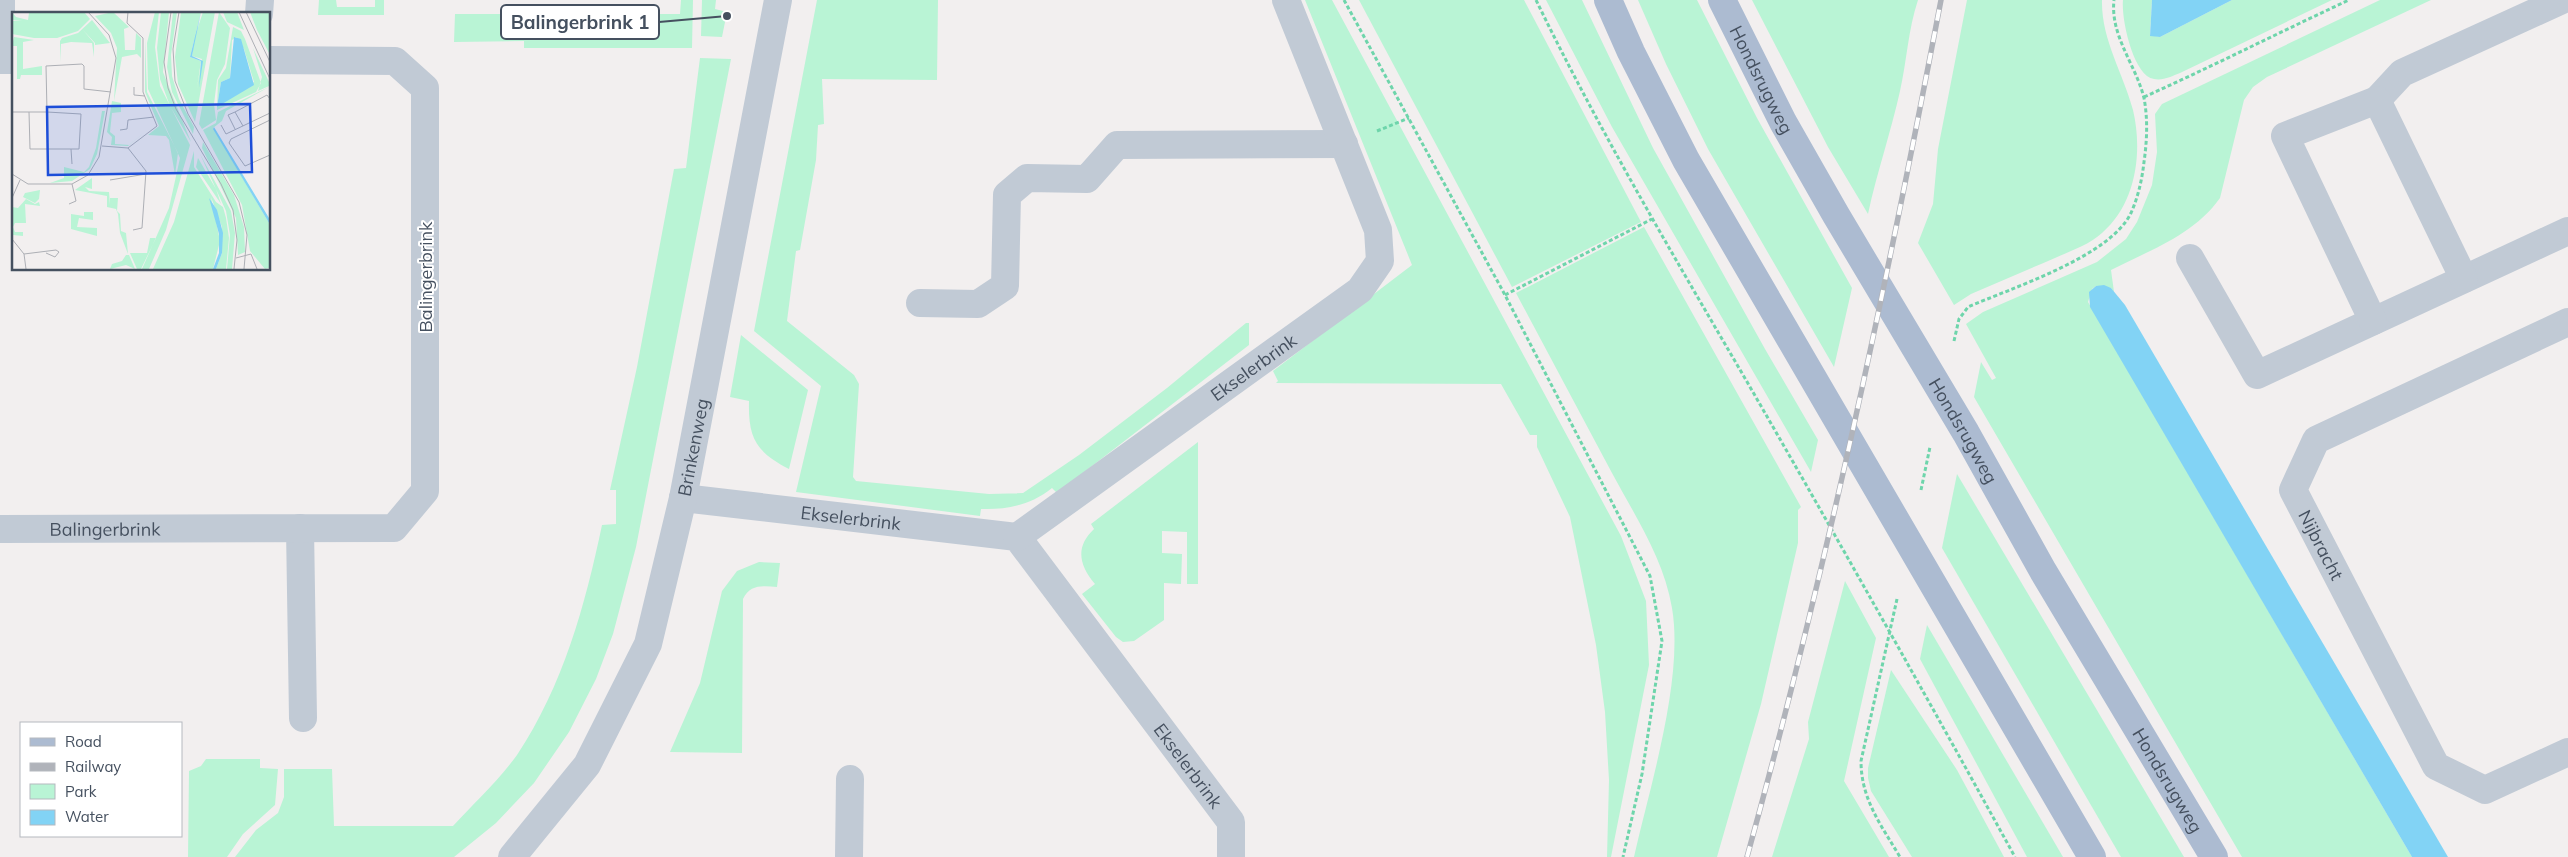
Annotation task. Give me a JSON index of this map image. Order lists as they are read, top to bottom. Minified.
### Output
{"streets":{"main road":["Hondsrugweg"],"street":["Balingerbrink","Ekselerbrink","Brinkenweg","Nijbracht"]},"crossings":[["Ekselerbrink","Brinkenweg"]],"places":["Balingerbrink 1"],"legend":["Road","Railway","Park","Water"]}
